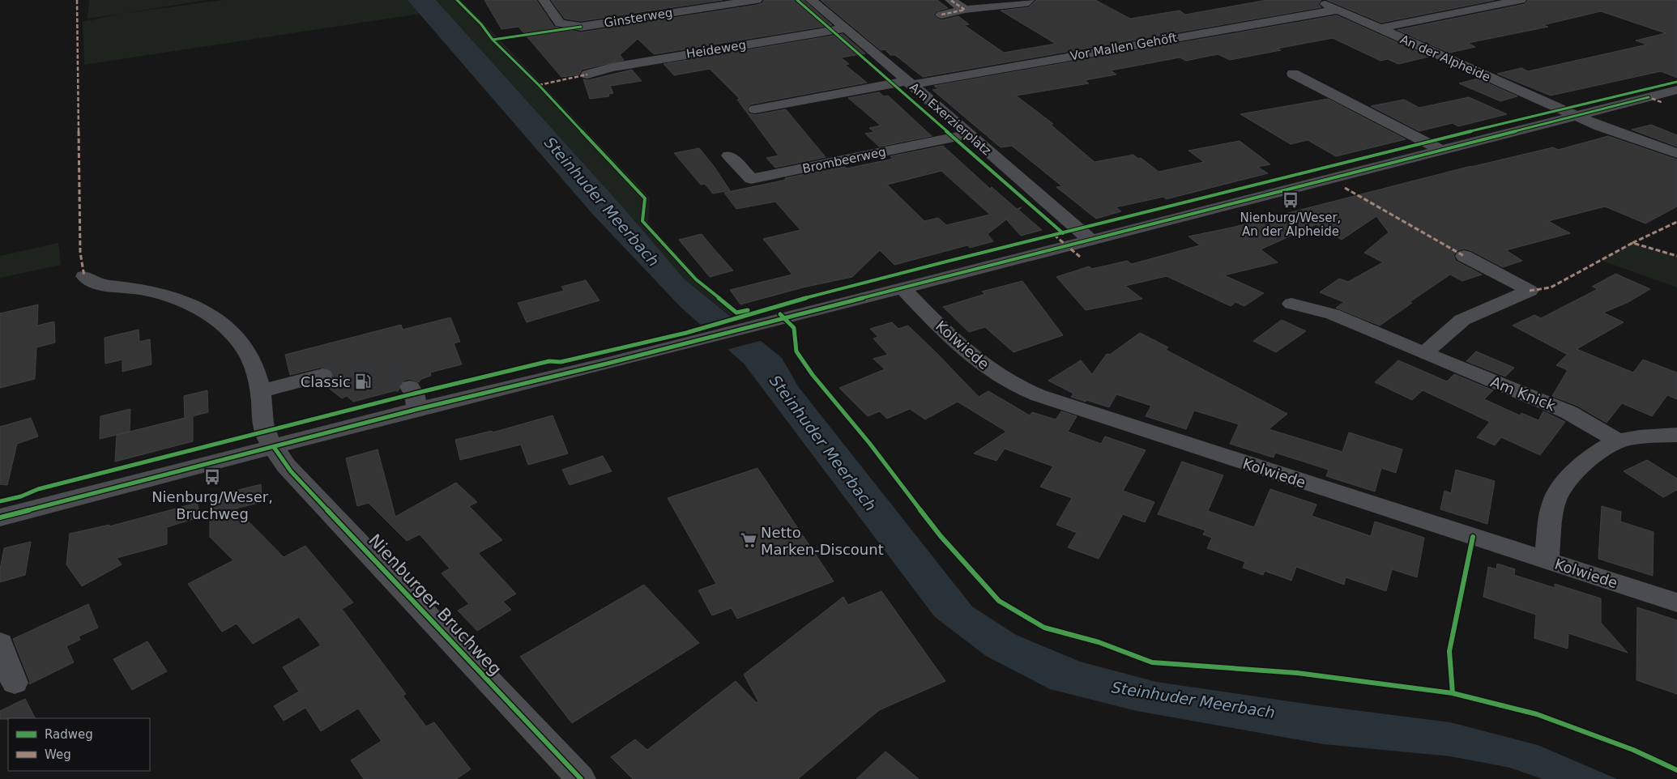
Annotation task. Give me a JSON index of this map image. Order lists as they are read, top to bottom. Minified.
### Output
{"streets":{"street":["Ginsterweg","Vor Mallen Gehöft","Heideweg","An der Alpheide","Am Exerzierplatz","Brombeerweg","Kolwiede","Am Knick","Nienburger Bruchweg"]},"crossings":[["Vor Mallen Gehöft","An der Alpheide"],["Vor Mallen Gehöft","Am Exerzierplatz"],["Heideweg","Am Exerzierplatz"],["Am Exerzierplatz","Brombeerweg"]],"water":["Steinhuder Meerbach"],"places":{"bus stop":["Nienburg/Weser, An der Alpheide","Nienburg/Weser, Bruchweg"],"fuel station":["Classic"],"supermarket":["Netto Marken-Discount"]},"legend":["Radweg","Weg"]}
